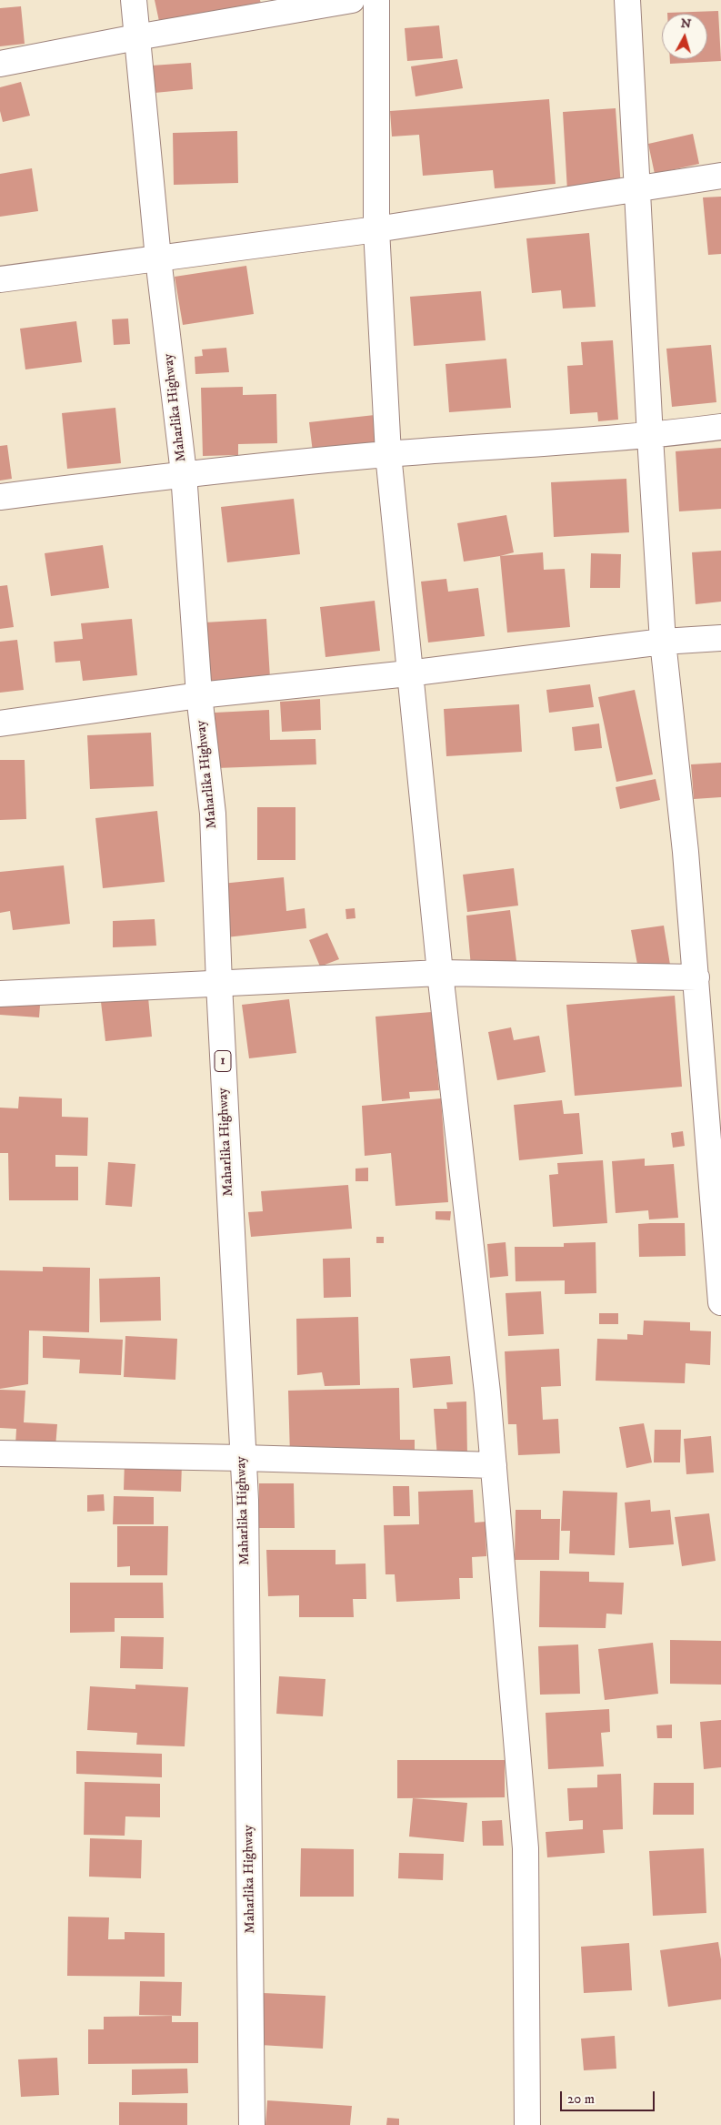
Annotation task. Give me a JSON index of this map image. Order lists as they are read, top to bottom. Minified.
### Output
{"streets":{"main road":["Maharlika Highway","1"]},"scale_bar":"20 m","north":"top"}
